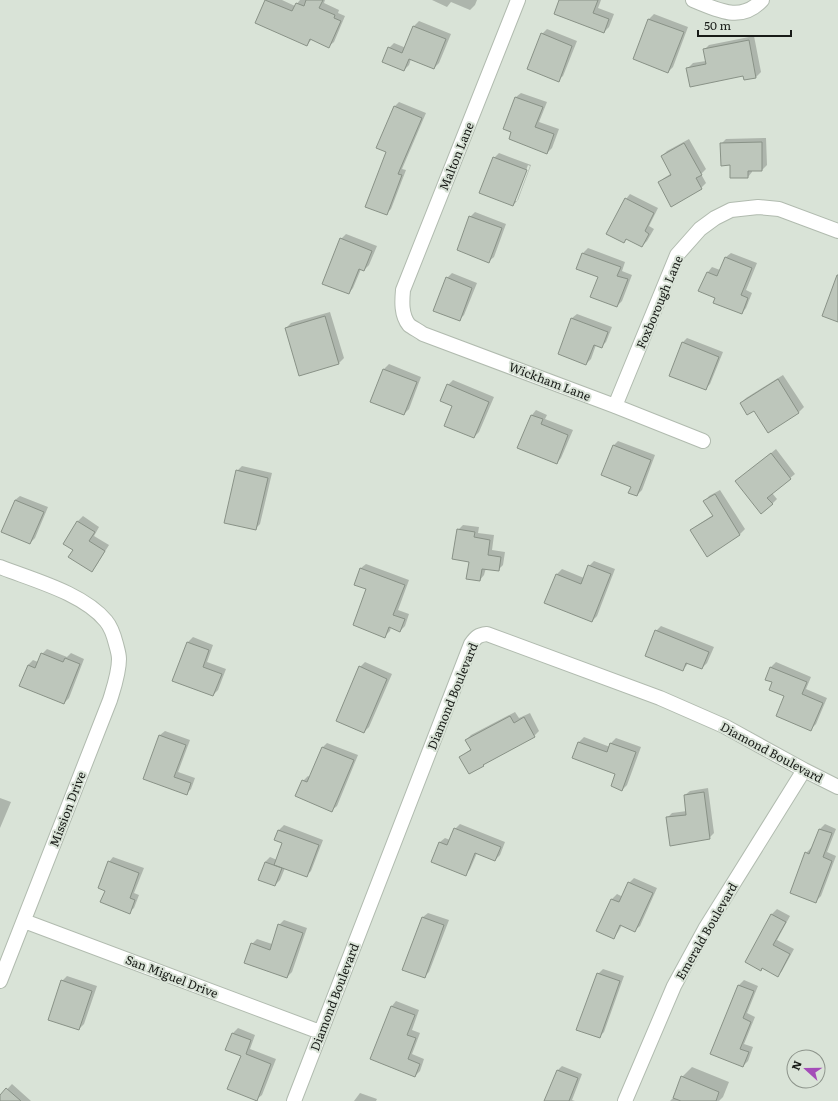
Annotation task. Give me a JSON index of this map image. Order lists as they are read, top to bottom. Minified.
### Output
{"streets":{"street":["Malton Lane","Foxborough Lane","Wickham Lane","Diamond Boulevard","Mission Drive","Emerald Boulevard","San Miguel Drive"]},"crossings":[["Malton Lane","Wickham Lane"],["Foxborough Lane","Wickham Lane"],["Diamond Boulevard","Emerald Boulevard"],["Diamond Boulevard","San Miguel Drive"],["Mission Drive","San Miguel Drive"]],"scale_bar":"50 m","north":"left"}
